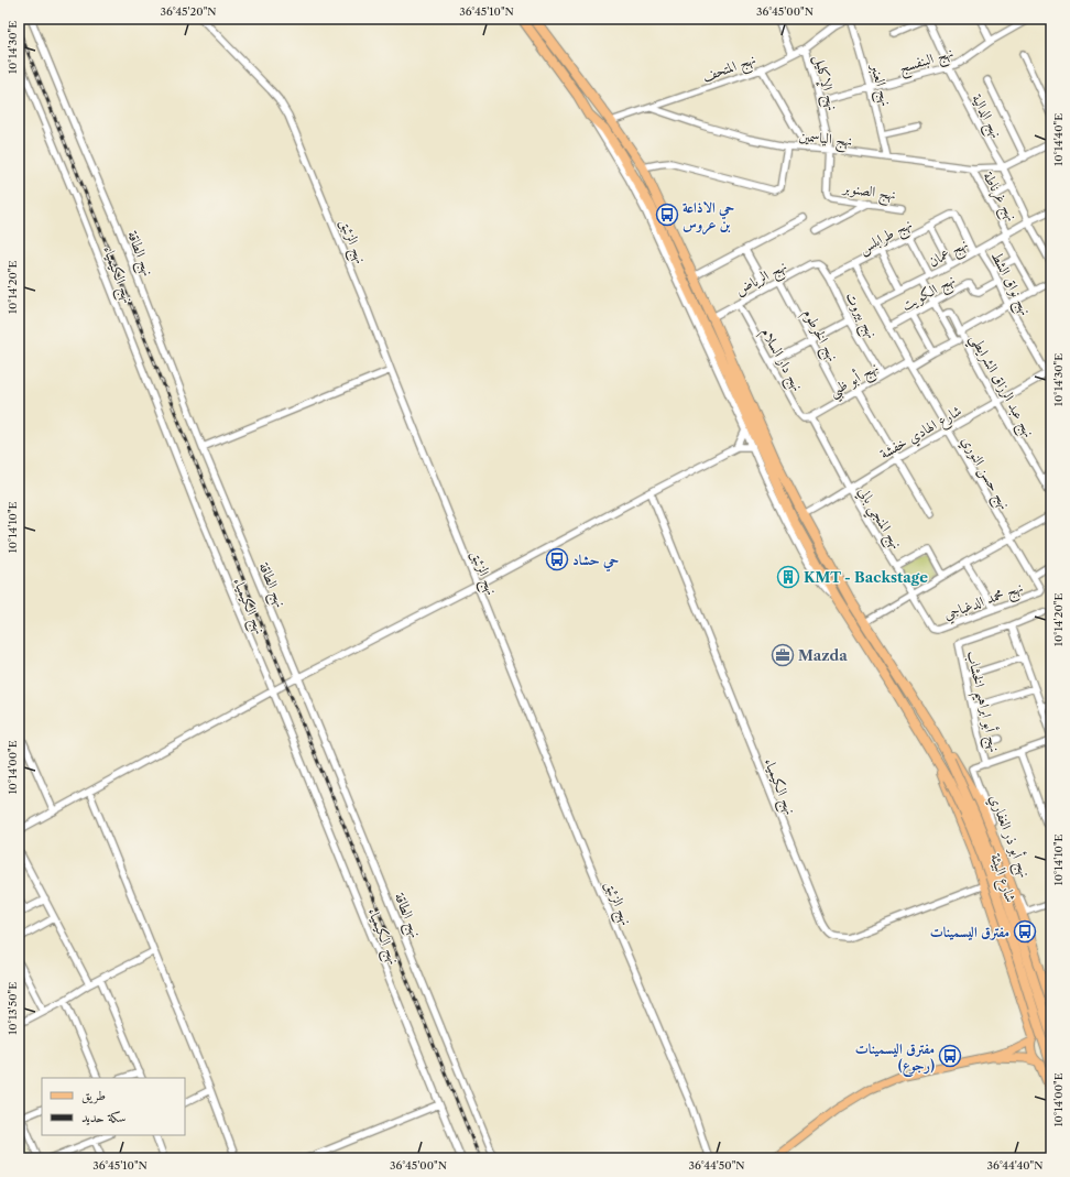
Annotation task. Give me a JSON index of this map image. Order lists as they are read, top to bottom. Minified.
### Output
{"streets":{"highway":["شارع البيئة"],"street":["نهج البنفسج","نهج المتحف","نهج الإكليل","نهج العنبر","نهج الدالية","نهج الياسمين","نهج الصنوبر","نهج غرناطة","نهج طرابلس","نهج الزئبق","نهج عمان","نهج الطاقة","نهج الكيمياء","نهج الرياض","نهج نواق الشط","نهج الكويت","نهج بيروت","نهج الخرطوم","نهج دار السلام","نهج أبو ظبي","نهج عبد الرزاق الشرايطي","شارع الهادي خفشة","نهج حسن النوري","نهج المنجي بالي","نهج محمد الدغباجي","نهج أبو ابراهيم الخشاب","نهج أبو ذر الغفاري"]},"crossings":[["نهج البنفسج","نهج الإكليل"],["نهج البنفسج","نهج العنبر"],["نهج البنفسج","نهج الدالية"],["نهج المتحف","نهج الإكليل"],["نهج المتحف","نهج الياسمين"],["نهج الإكليل","نهج الياسمين"],["نهج الإكليل","نهج الصنوبر"],["نهج العنبر","نهج الياسمين"],["نهج الدالية","نهج الياسمين"],["نهج الدالية","نهج عمان"],["نهج الياسمين","نهج الصنوبر"],["نهج الياسمين","نهج غرناطة"],["نهج غرناطة","نهج عمان"],["نهج غرناطة","نهج أبو ظبي"],["نهج طرابلس","نهج عمان"],["نهج طرابلس","نهج بيروت"],["نهج طرابلس","نهج حسن النوري"],["نهج عمان","نهج نواق الشط"],["نهج عمان","نهج حسن النوري"],["نهج الرياض","نهج بيروت"],["نهج الرياض","نهج الخرطوم"],["نهج الرياض","نهج دار السلام"],["نهج نواق الشط","نهج الكويت"],["نهج نواق الشط","نهج أبو ظبي"],["نهج نواق الشط","شارع الهادي خفشة"],["نهج الكويت","نهج حسن النوري"],["نهج بيروت","نهج أبو ظبي"],["نهج الخرطوم","نهج أبو ظبي"],["نهج دار السلام","نهج أبو ظبي"],["نهج دار السلام","نهج المنجي بالي"],["نهج أبو ظبي","نهج عبد الرزاق الشرايطي"],["نهج أبو ظبي","نهج حسن النوري"],["نهج أبو ظبي","نهج المنجي بالي"],["نهج عبد الرزاق الشرايطي","شارع الهادي خفشة"],["شارع الهادي خفشة","نهج حسن النوري"],["شارع الهادي خفشة","نهج المنجي بالي"],["نهج حسن النوري","نهج محمد الدغباجي"],["نهج المنجي بالي","نهج محمد الدغباجي"],["نهج أبو ابراهيم الخشاب","نهج أبو ذر الغفاري"]],"places":{"bus stop":["حي الاذاعة بن عروس","حي حشاد","مفترق اليسمينات","مفترق اليسمينات (رجوع)"],"building":["KMT - Backstage"],"office":["Mazda"]},"legend":["طريق","سكة حديد"],"coordinates":["36°45'20\"N","36°45'10\"N","36°45'00\"N","10°14'30\"E","10°14'40\"E","10°14'20\"E","10°14'10\"E","10°14'00\"E","10°13'50\"E","36°44'50\"N","36°44'40\"N"]}
